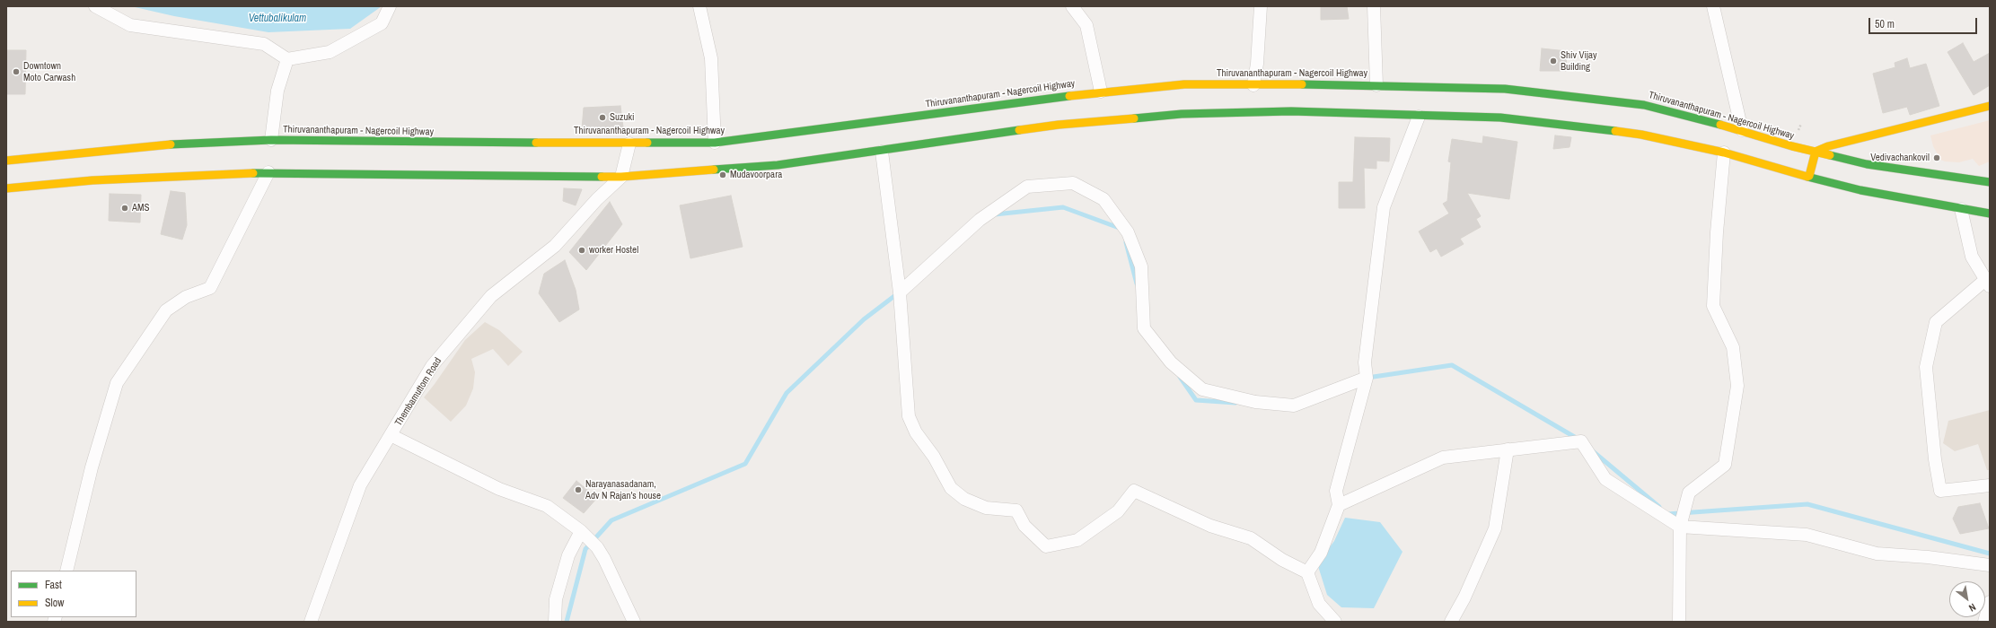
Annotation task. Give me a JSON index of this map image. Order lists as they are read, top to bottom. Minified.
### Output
{"streets":{"main road":["Thiruvananthapuram - Nagercoil Highway"],"street":["Thembamuttom Road"]},"water":["Vettubalikulam"],"places":["Shiv Vijay Building","Downtown Moto Carwash","Suzuki","Vedivachankovil","Mudavoorpara","AMS","worker Hostel","Narayanasadanam, Adv N Rajan's house"],"legend":["Fast","Slow"],"scale_bar":"50 m","north":"bottom right"}
